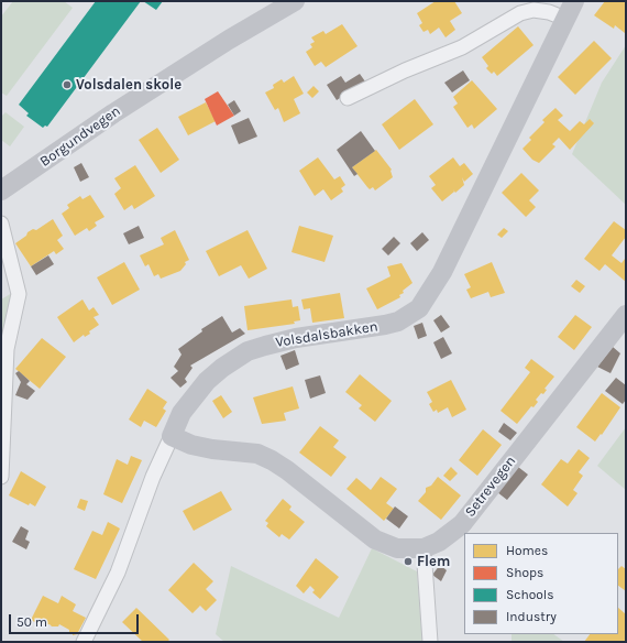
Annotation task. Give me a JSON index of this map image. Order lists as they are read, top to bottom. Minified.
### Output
{"streets":{"street":["Borgundvegen","Volsdalsbakken","Setrevegen"]},"crossings":[["Volsdalsbakken","Setrevegen"]],"places":["Volsdalen skole","Flem"],"legend":["Homes","Shops","Schools","Industry"],"scale_bar":"50 m"}
